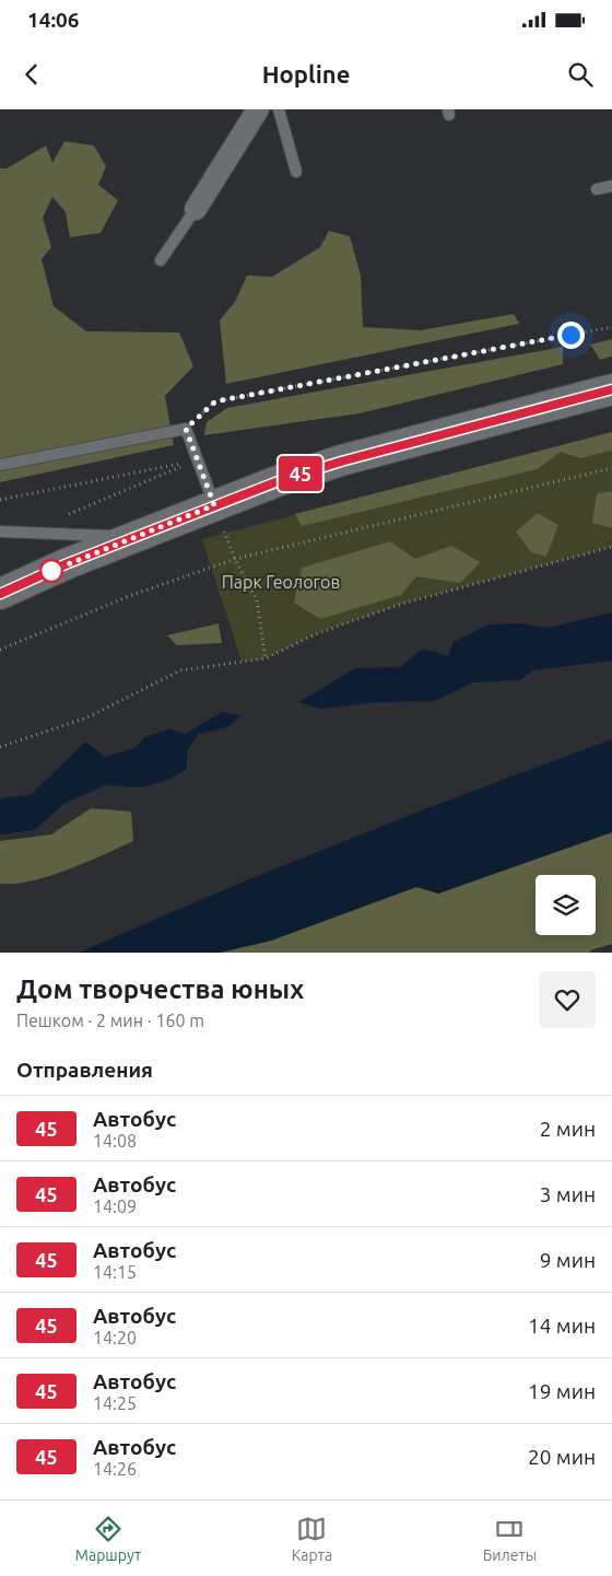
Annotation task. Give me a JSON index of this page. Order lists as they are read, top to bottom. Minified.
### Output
{"parks":["Парк Геологов"],"lines":["bus line 45"],"page":{"status":"14:06","header":"Hopline","on_map":"45","heading":[["Дом творчества юных","Пешком · 2 мин · 160 m"],"Отправления"],"list":[{"mark":"45","name":"Автобус","note":"14:08","value":"2 мин"},{"mark":"45","name":"Автобус","note":"14:09","value":"3 мин"},{"mark":"45","name":"Автобус","note":"14:15","value":"9 мин"},{"mark":"45","name":"Автобус","note":"14:20","value":"14 мин"},{"mark":"45","name":"Автобус","note":"14:25","value":"19 мин"},{"mark":"45","name":"Автобус","note":"14:26","value":"20 мин"}],"tabs":["Маршрут","Карта","Билеты"]}}
